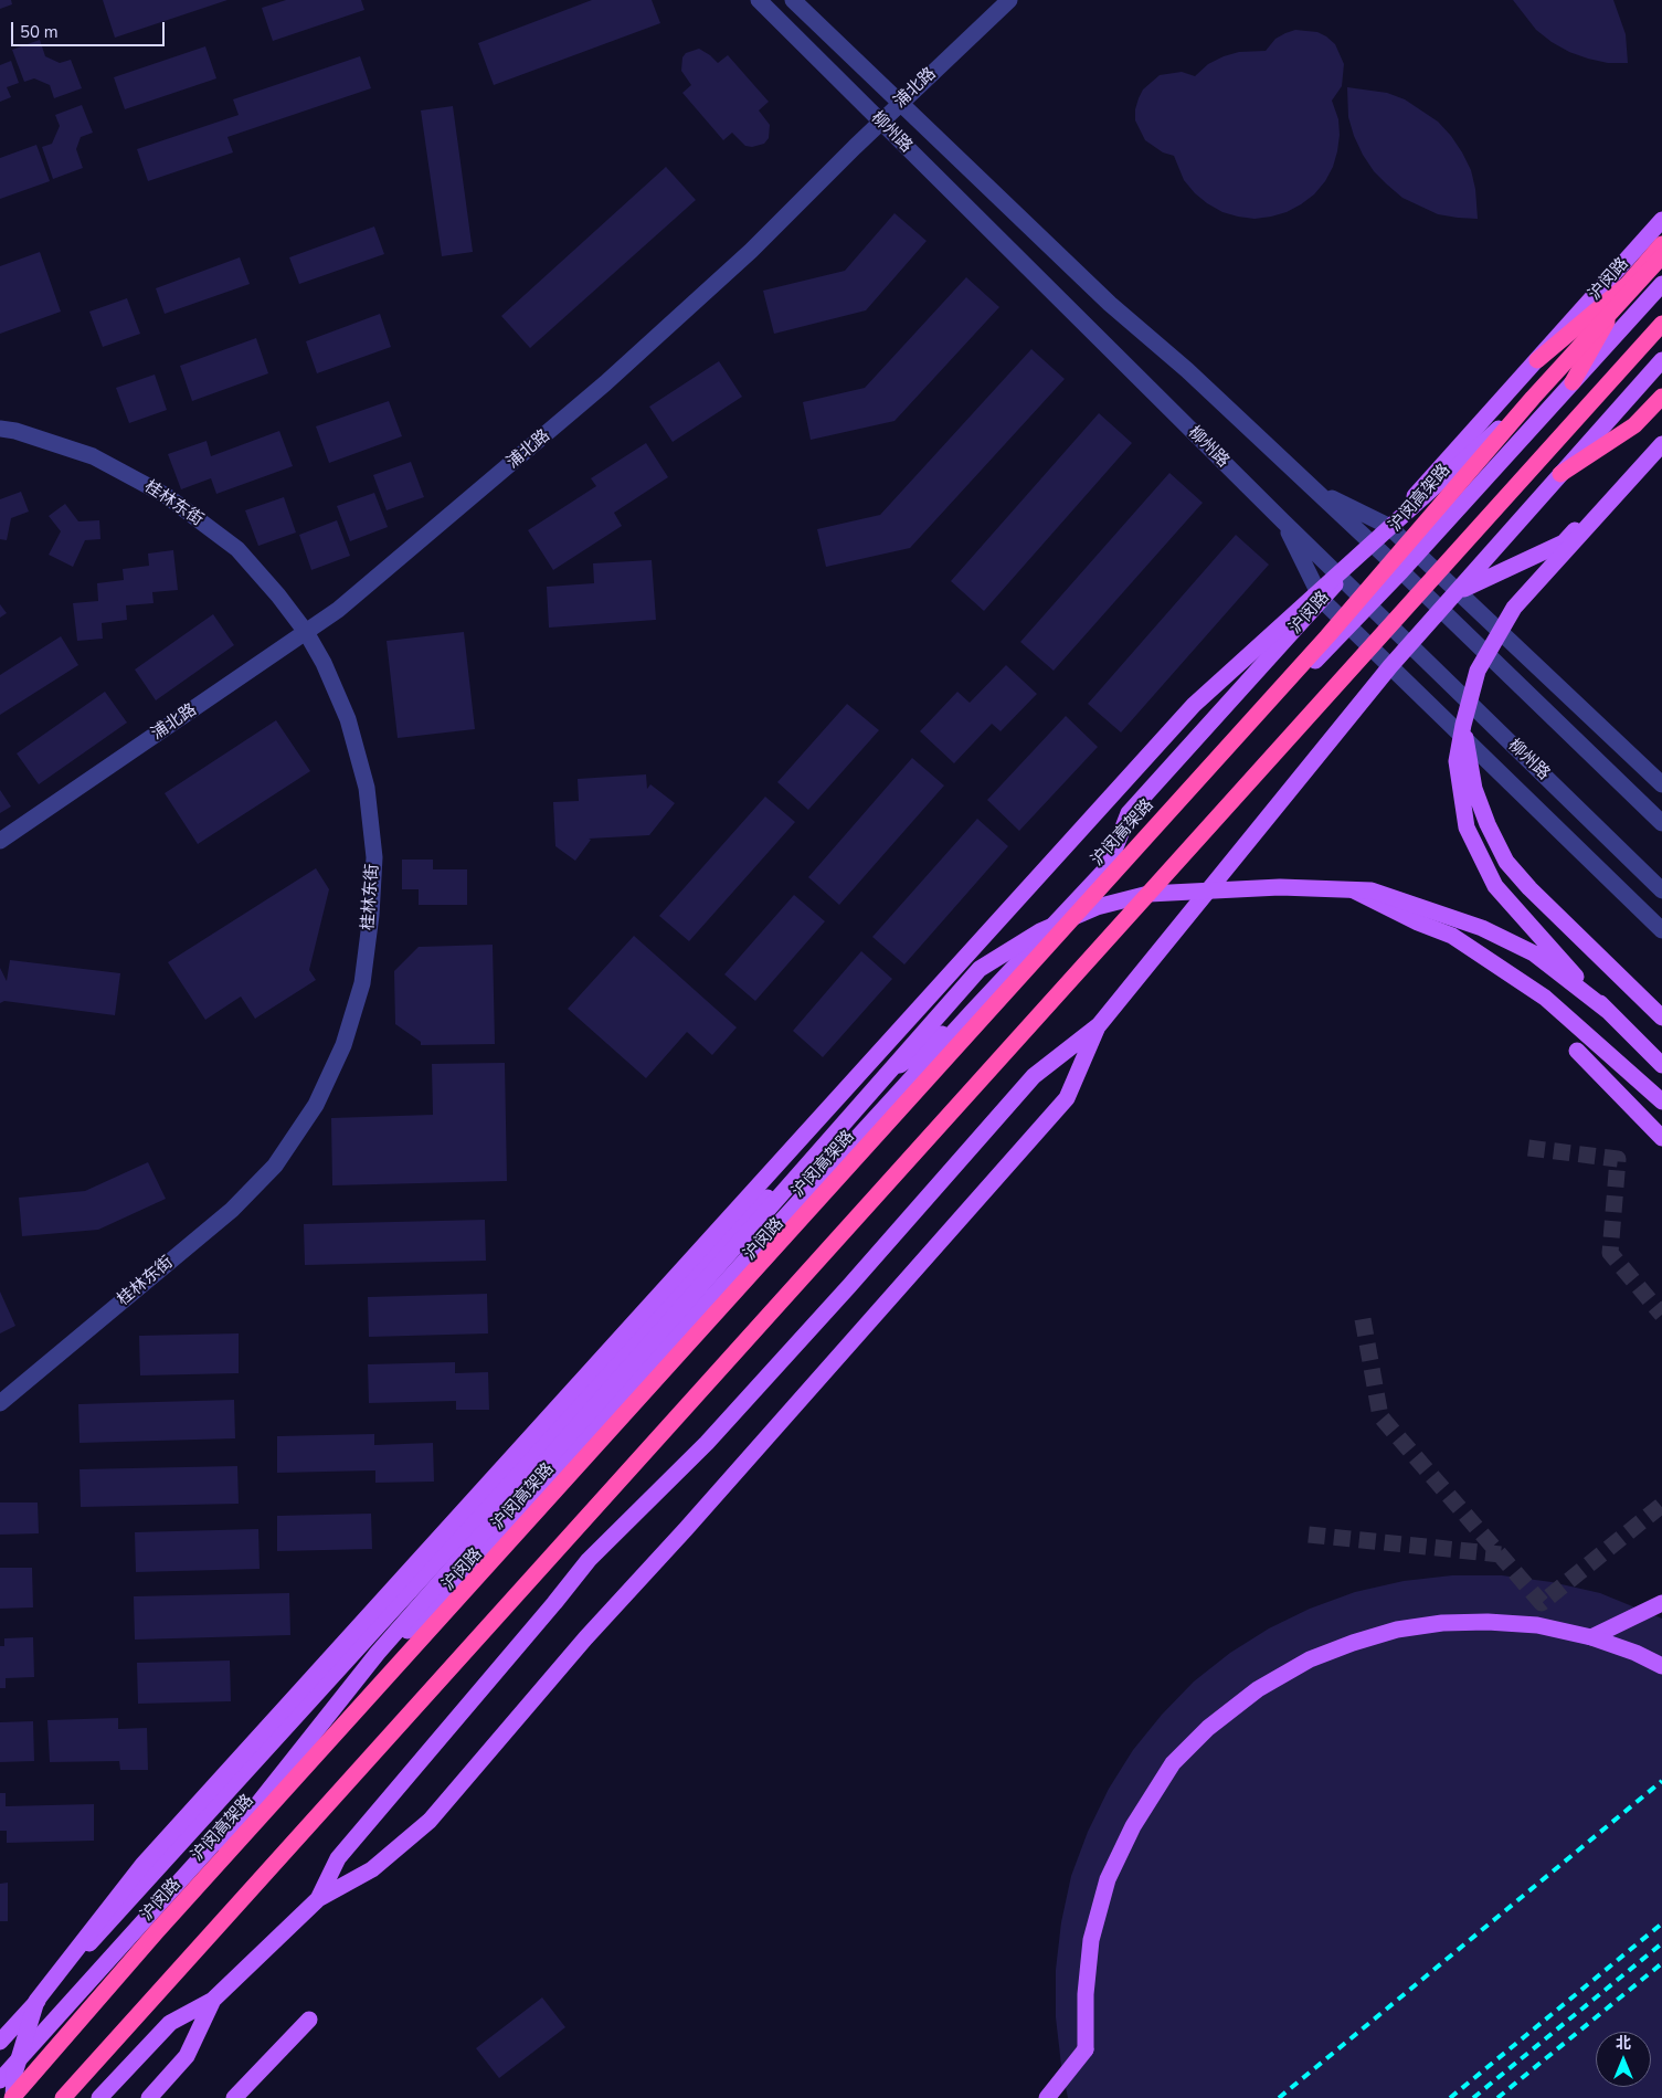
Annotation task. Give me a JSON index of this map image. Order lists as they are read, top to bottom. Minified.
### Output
{"streets":{"highway":["沪闵高架路"],"main road":["沪闵路"],"street":["浦北路","柳州路","桂林东街"]},"crossings":[["浦北路","柳州路"],["浦北路","桂林东街"],["柳州路","沪闵路"]],"scale_bar":"50 m","north":"top"}
